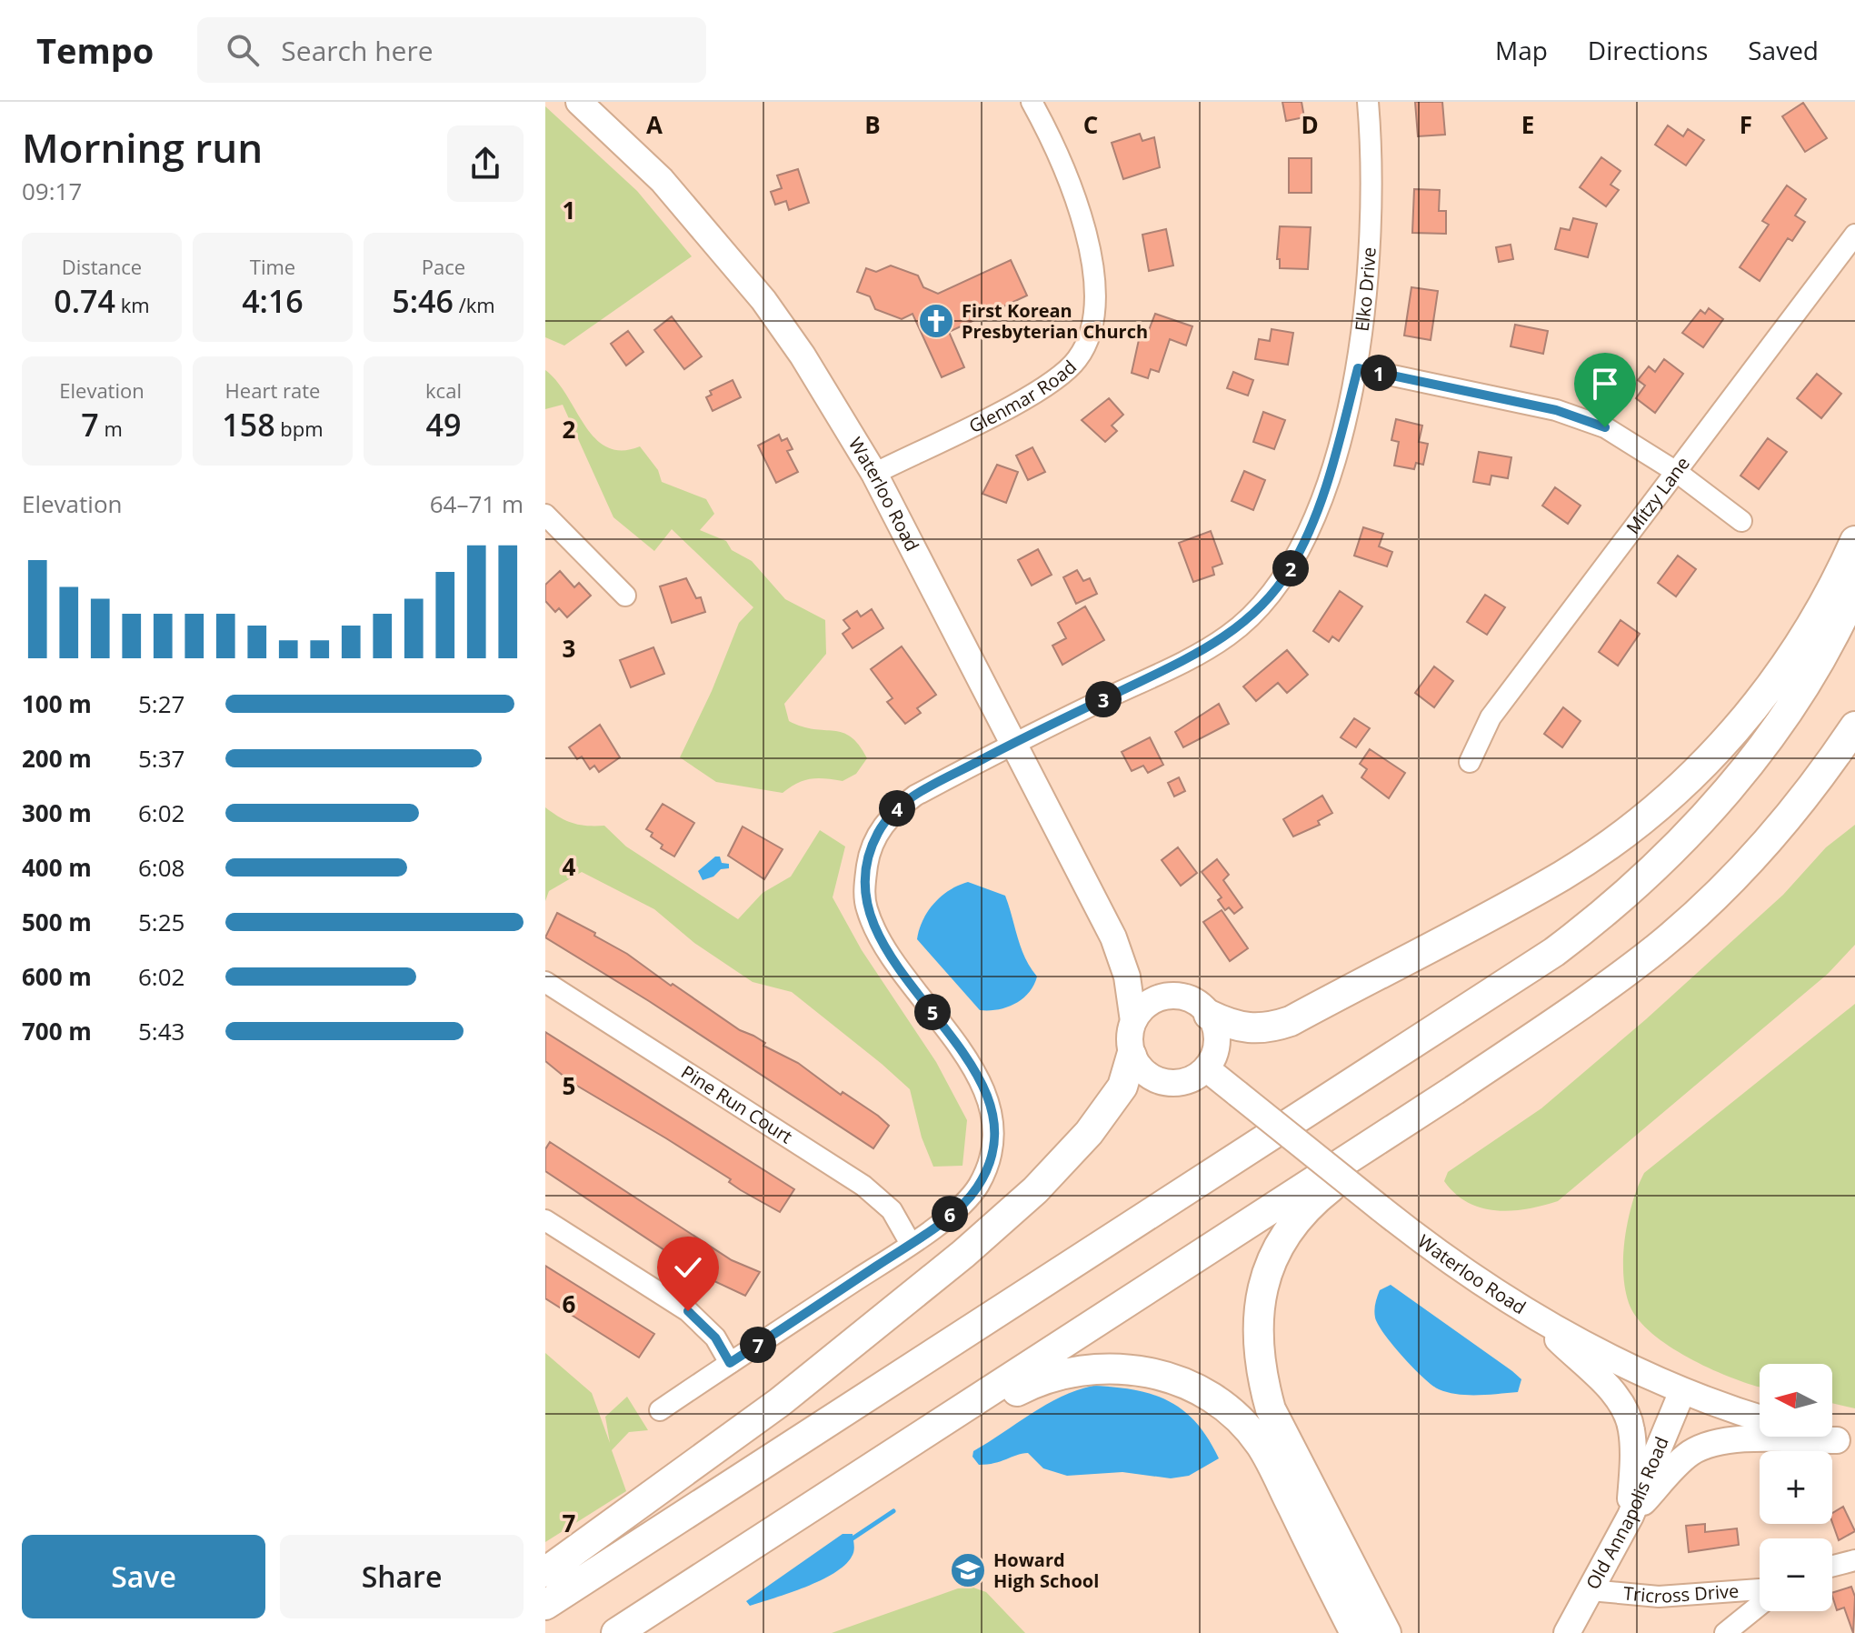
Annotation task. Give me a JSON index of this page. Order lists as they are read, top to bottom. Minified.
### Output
{"streets":{"main road":["Waterloo Road","Old Annapolis Road"],"street":["Elko Drive","Glenmar Road","Mitzy Lane","Pine Run Court","Tricross Drive"]},"crossings":[["Elko Drive","Waterloo Road"],["Elko Drive","Pine Run Court"],["Glenmar Road","Waterloo Road"],["Waterloo Road","Old Annapolis Road"],["Old Annapolis Road","Tricross Drive"]],"places":{"church":["First Korean Presbyterian Church"],"school or university":["Howard High School"]},"north":"left","page":{"header":"Tempo","search":"Search here","nav":["Map","Directions","Saved"],"heading":["Morning run","09:17"],"stats":[["Distance","0.74 km"],["Time","4:16"],["Pace","5:46 /km"],["Elevation","7 m"],["Heart rate","158 bpm"],["kcal","49"]],"pins":["1","2","3","4","5","6","7"],"chart":["Elevation","64–71 m"],"list":[{"name":"100 m","note":"5:27"},{"name":"200 m","note":"5:37"},{"name":"300 m","note":"6:02"},{"name":"400 m","note":"6:08"},{"name":"500 m","note":"5:25"},{"name":"600 m","note":"6:02"},{"name":"700 m","note":"5:43"}],"map_buttons":["+","−"],"buttons":["Save","Share"]},"grid":{"columns":["A","B","C","D","E","F"],"rows":["1","2","3","4","5","6","7"]}}
